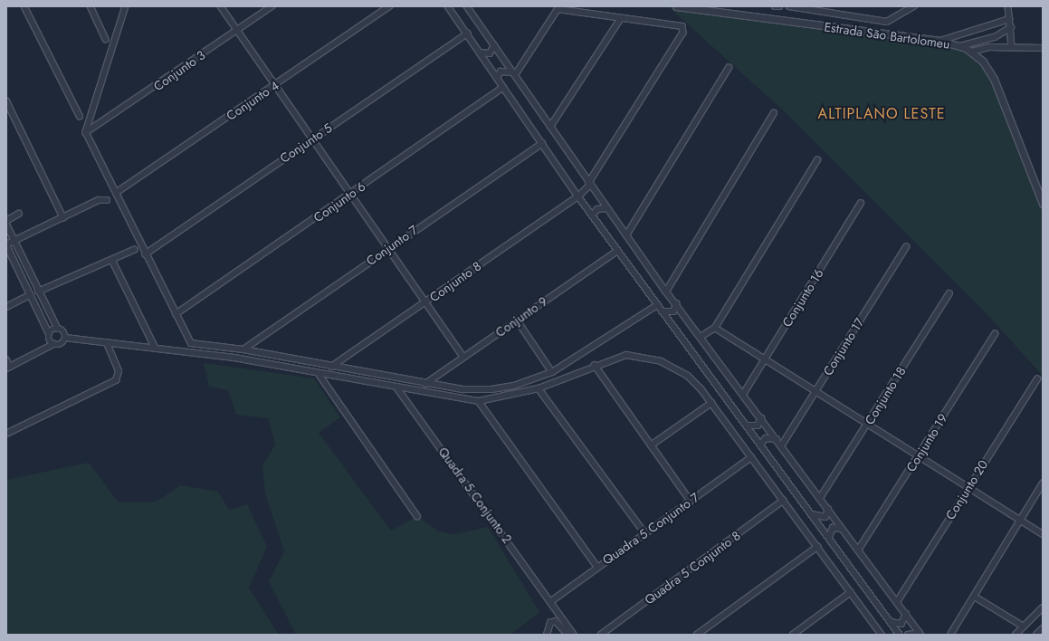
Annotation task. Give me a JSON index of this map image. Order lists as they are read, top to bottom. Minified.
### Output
{"streets":{"street":["Estrada São Bartolomeu","Conjunto 3","Conjunto 4","Conjunto 5","Conjunto 6","Conjunto 7","Conjunto 8","Conjunto 16","Conjunto 9","Conjunto 17","Conjunto 18","Conjunto 19","Conjunto 20","Quadra 5 Conjunto 2","Quadra 5 Conjunto 7","Quadra 5 Conjunto 8"]},"crossings":[["Quadra 5 Conjunto 2","Quadra 5 Conjunto 7"]],"districts":["ALTIPLANO LESTE"]}
